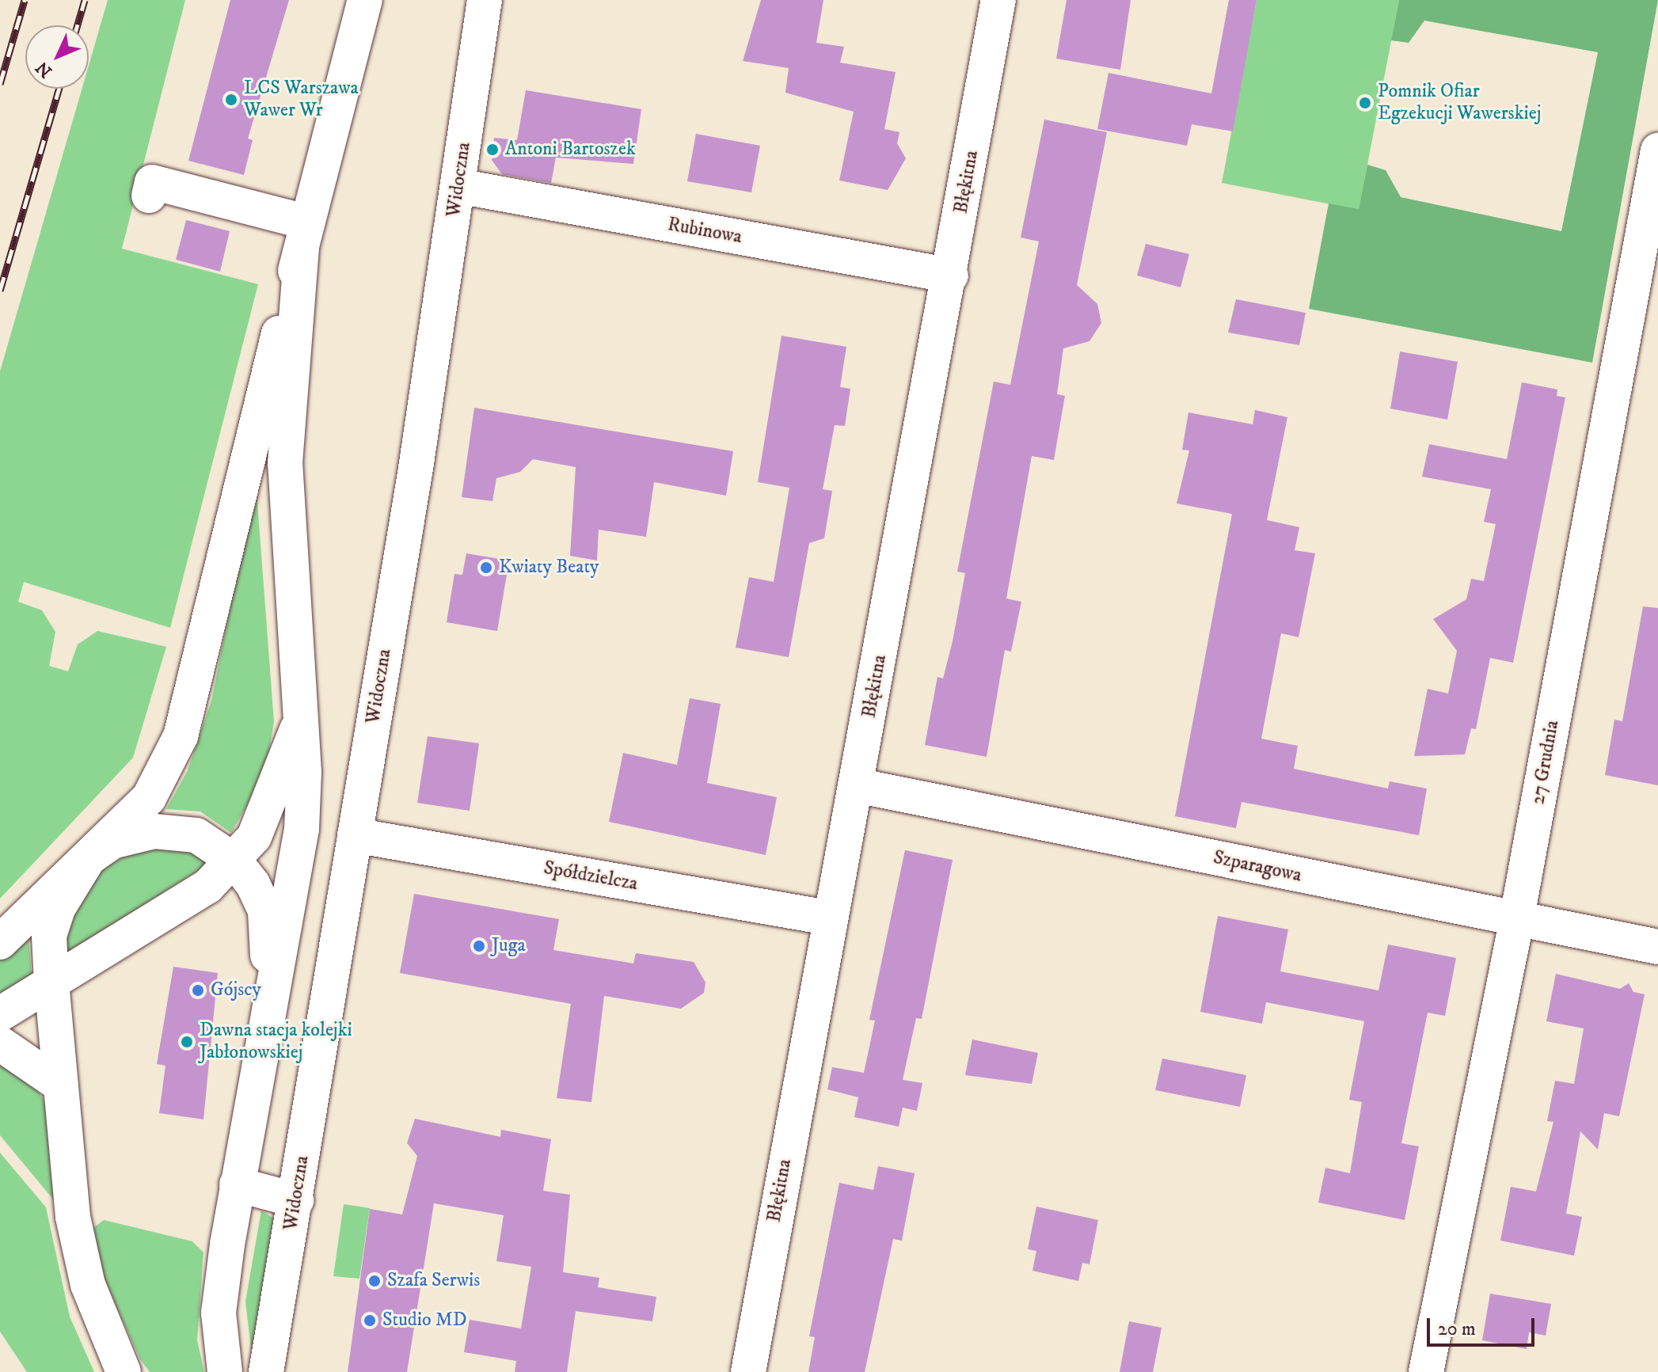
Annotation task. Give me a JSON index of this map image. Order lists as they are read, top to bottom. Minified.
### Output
{"streets":{"street":["Widoczna","Błękitna","Rubinowa","27 Grudnia","Szparagowa","Spółdzielcza"]},"crossings":[["Widoczna","Rubinowa"],["Widoczna","Spółdzielcza"],["Błękitna","Rubinowa"],["Błękitna","Szparagowa"],["Błękitna","Spółdzielcza"],["27 Grudnia","Szparagowa"]],"places":["LCS Warszawa Wawer Wr","Pomnik Ofiar Egzekucji Wawerskiej","Antoni Bartoszek","Kwiaty Beaty","Juga","Gójscy","Dawna stacja kolejki Jabłonowskiej","Szafa Serwis","Studio MD"],"scale_bar":"20 m","north":"bottom left"}
